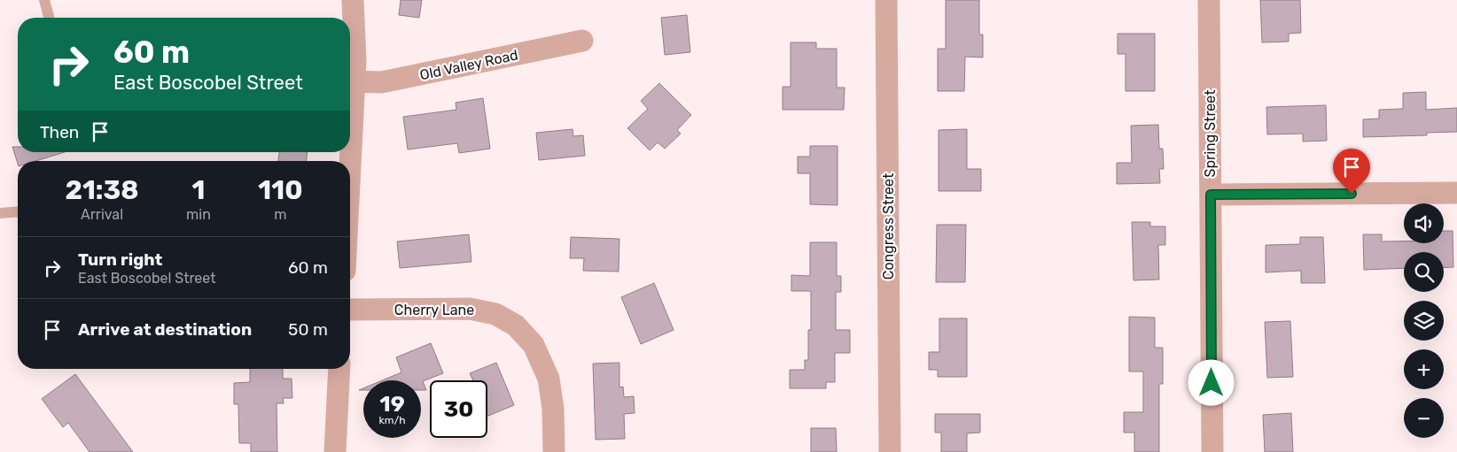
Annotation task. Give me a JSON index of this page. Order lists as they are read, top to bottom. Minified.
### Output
{"streets":{"street":["Old Valley Road","Spring Street","Congress Street","Cherry Lane"]},"page":{"turn":["60 m","East Boscobel Street"],"then":"Then","eta":["21:38","Arrival","1","min","110","m"],"map_buttons":["+","−"],"list":[{"name":"Turn right","note":"East Boscobel Street","value":"60 m"},{"name":"Arrive at destination","value":"50 m"}],"speed":"19 km/h","limit":"30"}}
